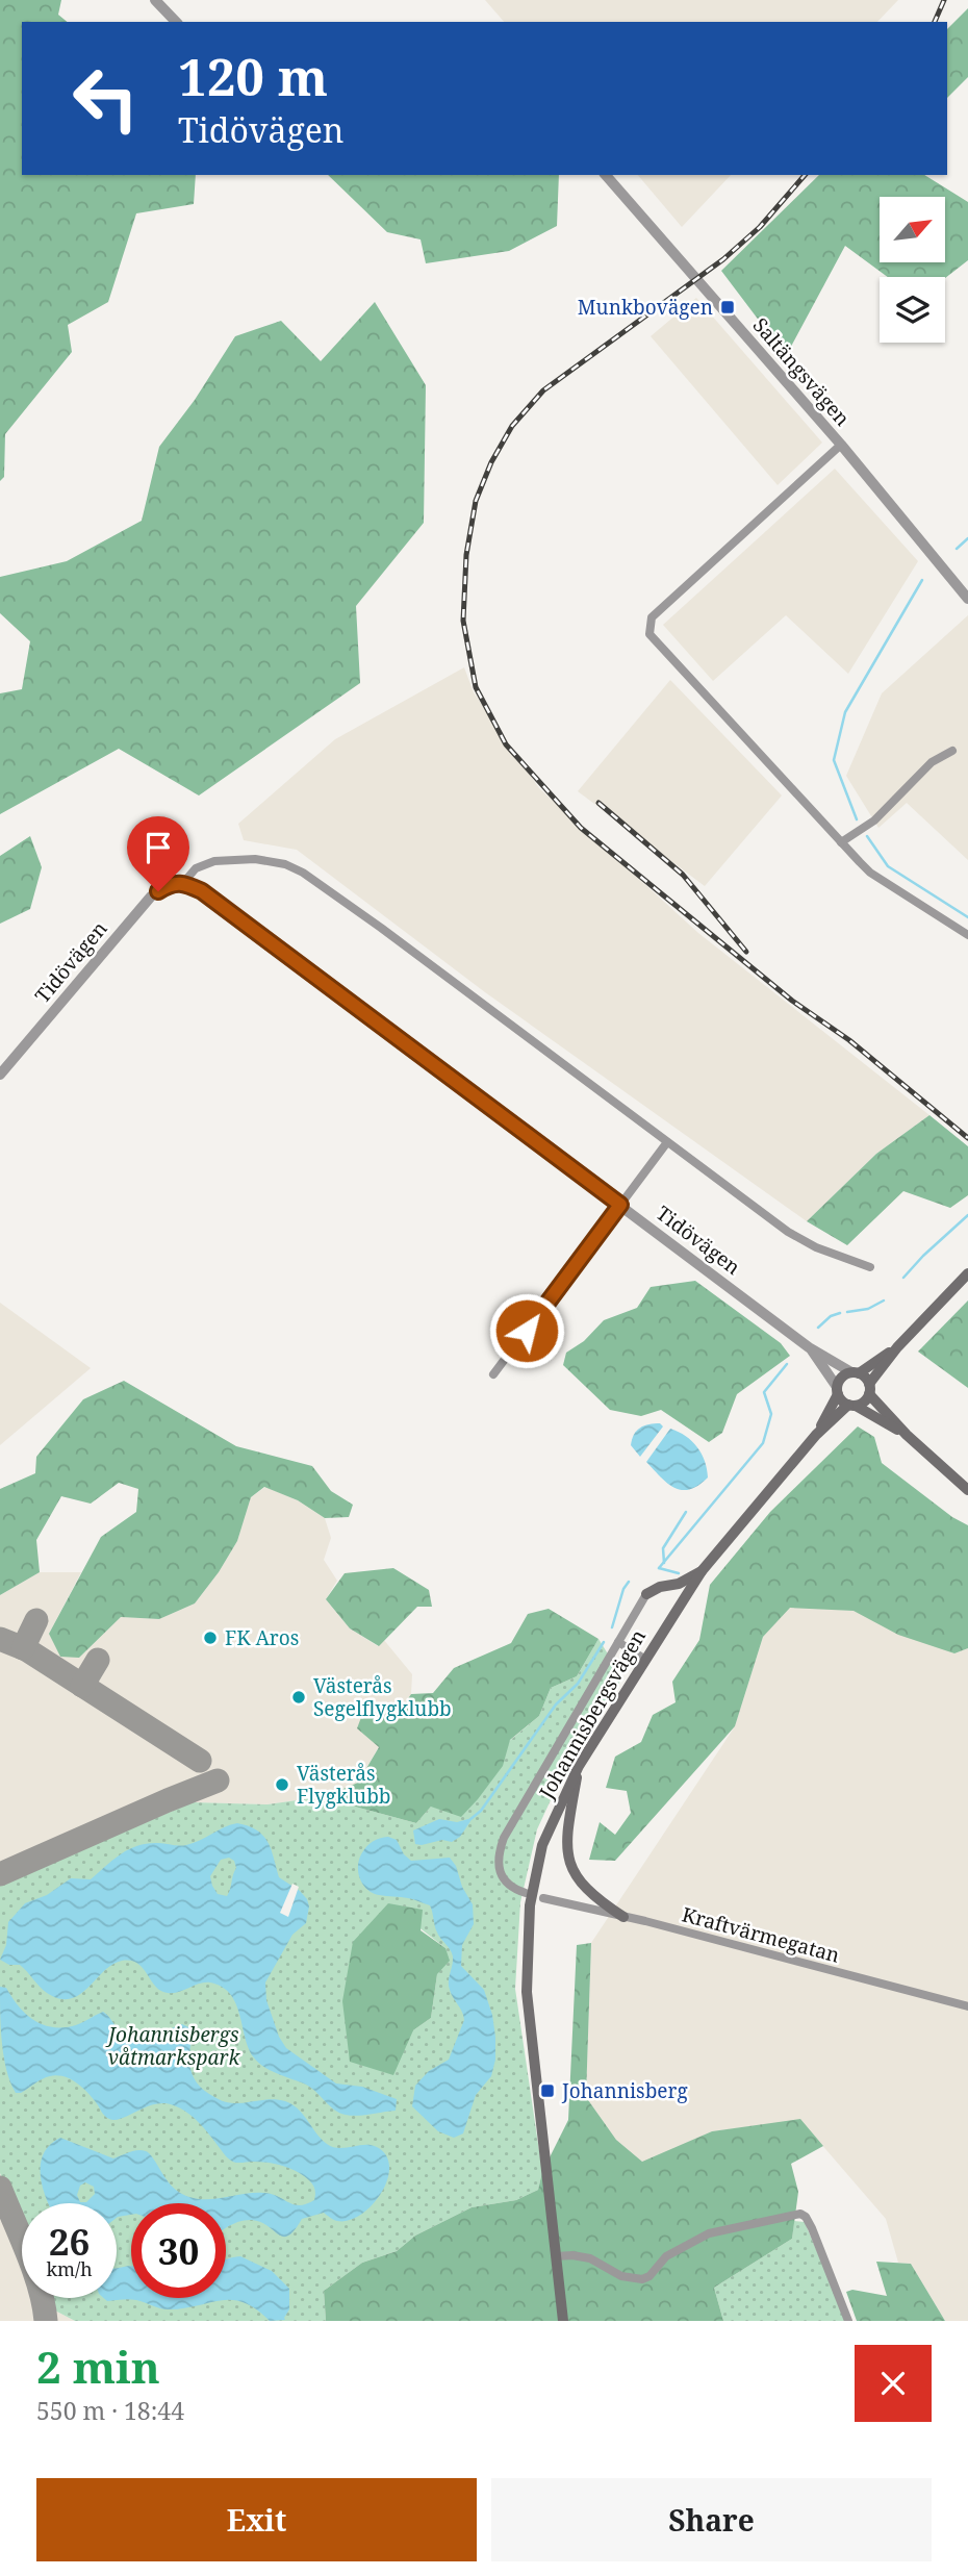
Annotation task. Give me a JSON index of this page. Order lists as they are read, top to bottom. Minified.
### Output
{"streets":{"main road":["Johannisbergsvägen"],"street":["Saltängsvägen","Tidövägen","Kraftvärmegatan"]},"crossings":[["Tidövägen","Johannisbergsvägen"]],"parks":["Johannisbergs våtmarkspark"],"places":{"transit":["Munkbovägen","Johannisberg"],"other":["FK Aros","Västerås Segelflygklubb","Västerås Flygklubb"]},"north":"top right","page":{"turn":["120 m","Tidövägen"],"speed":"26 km/h","limit":"30","heading":["2 min","550 m · 18:44"],"buttons":["Exit","Share"]}}
